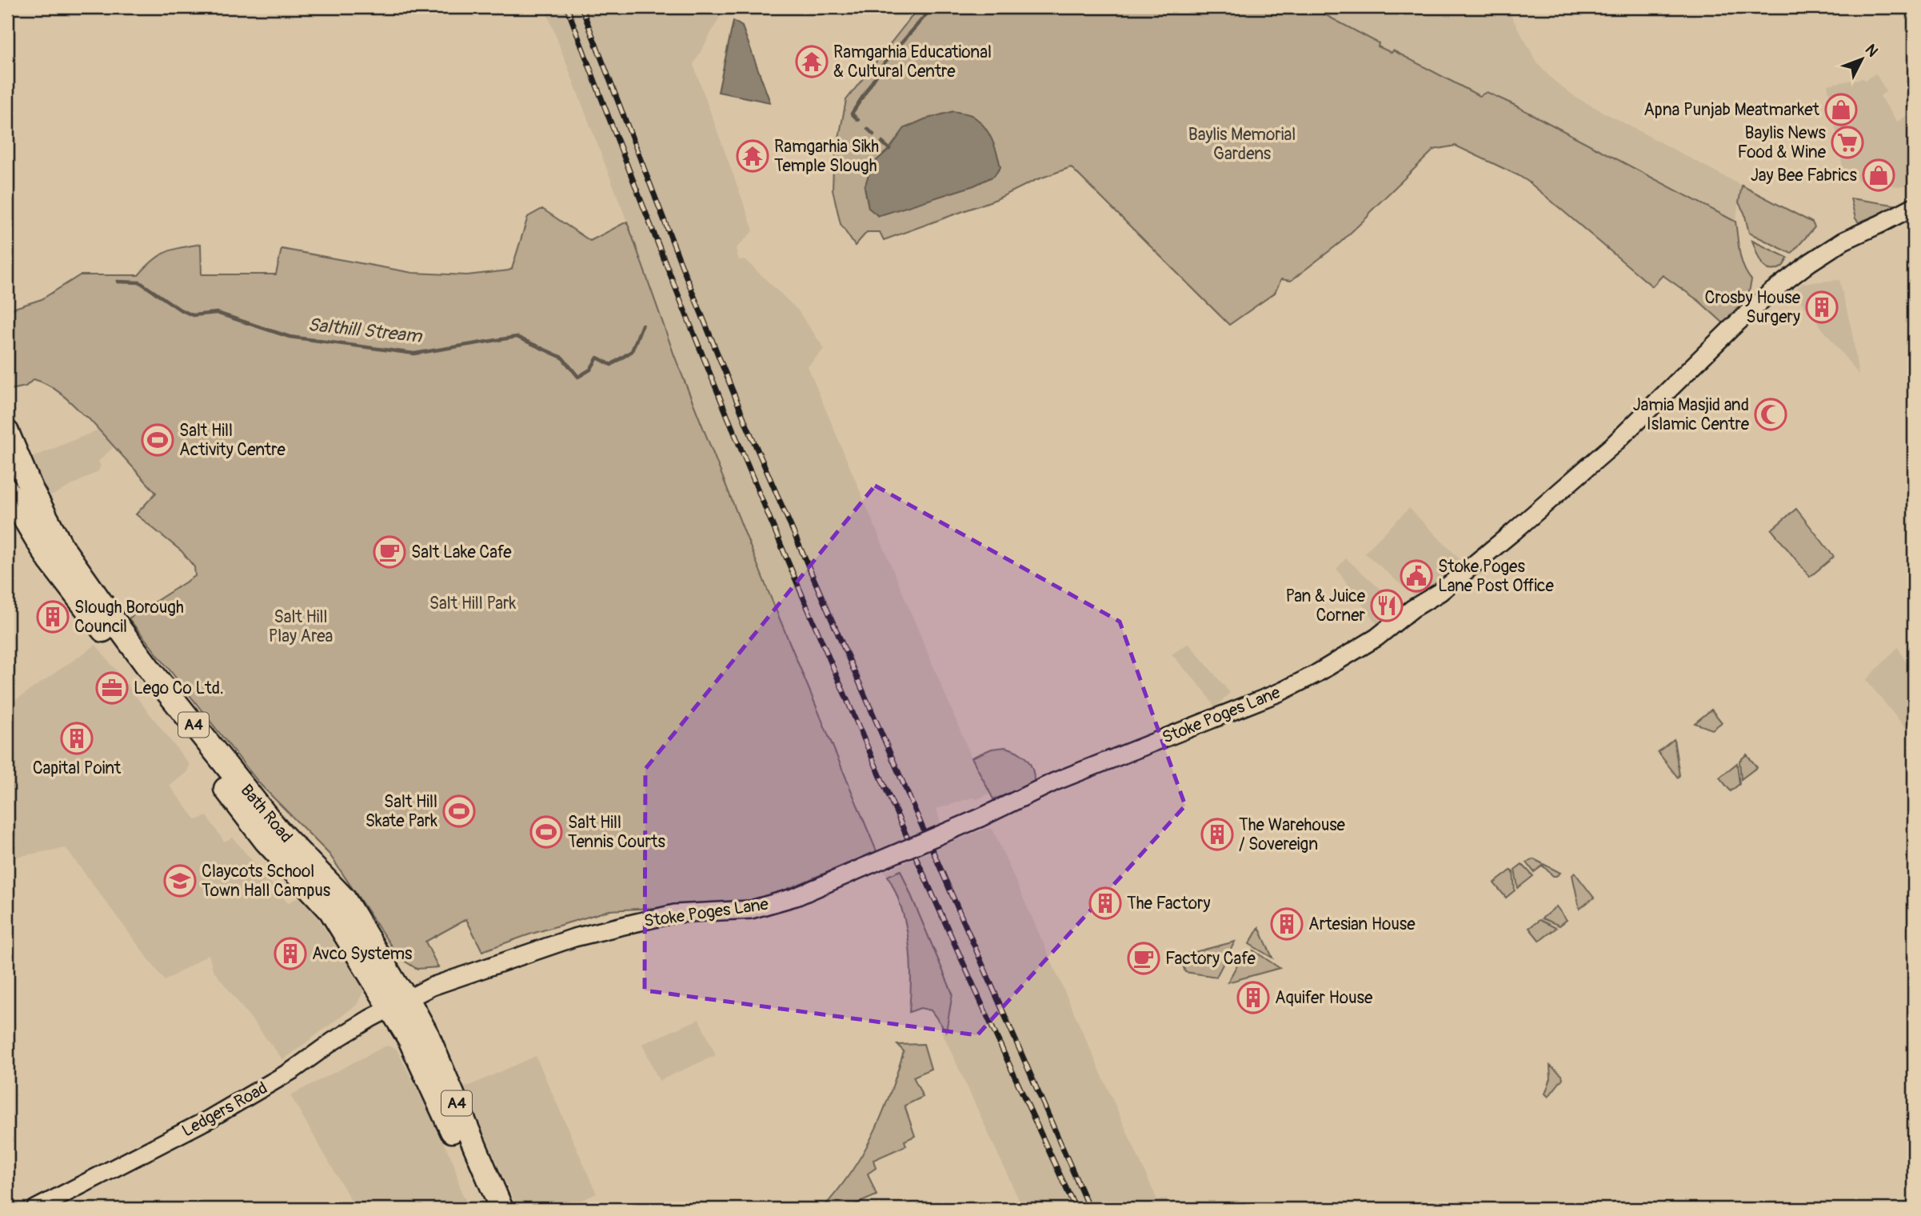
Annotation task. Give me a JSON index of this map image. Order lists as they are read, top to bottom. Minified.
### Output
{"streets":{"main road":["A4","Bath Road"],"street":["Stoke Poges Lane","Ledgers Road"]},"crossings":[["Stoke Poges Lane","Bath Road"],["Stoke Poges Lane","Ledgers Road"],["Bath Road","Ledgers Road"]],"water":["Salthill Stream"],"parks":["Baylis Memorial Gardens","Salt Hill Park","Salt Hill Play Area"],"places":{"temple":["Ramgarhia Educational & Cultural Centre","Ramgarhia Sikh Temple Slough"],"shop":["Apna Punjab Meatmarket","Jay Bee Fabrics"],"supermarket":["Baylis News Food & Wine"],"building":["Crosby House Surgery","Slough Borough Council","Capital Point","The Warehouse / Sovereign","The Factory","Artesian House","Avco Systems","Aquifer House"],"mosque":["Jamia Masjid and Islamic Centre"],"sports":["Salt Hill Activity Centre","Salt Hill Skate Park","Salt Hill Tennis Courts"],"cafe":["Salt Lake Cafe","Factory Cafe"],"public building":["Stoke Poges Lane Post Office"],"restaurant":["Pan & Juice Corner"],"office":["Lego Co Ltd."],"school or university":["Claycots School Town Hall Campus"]},"north":"top right"}
